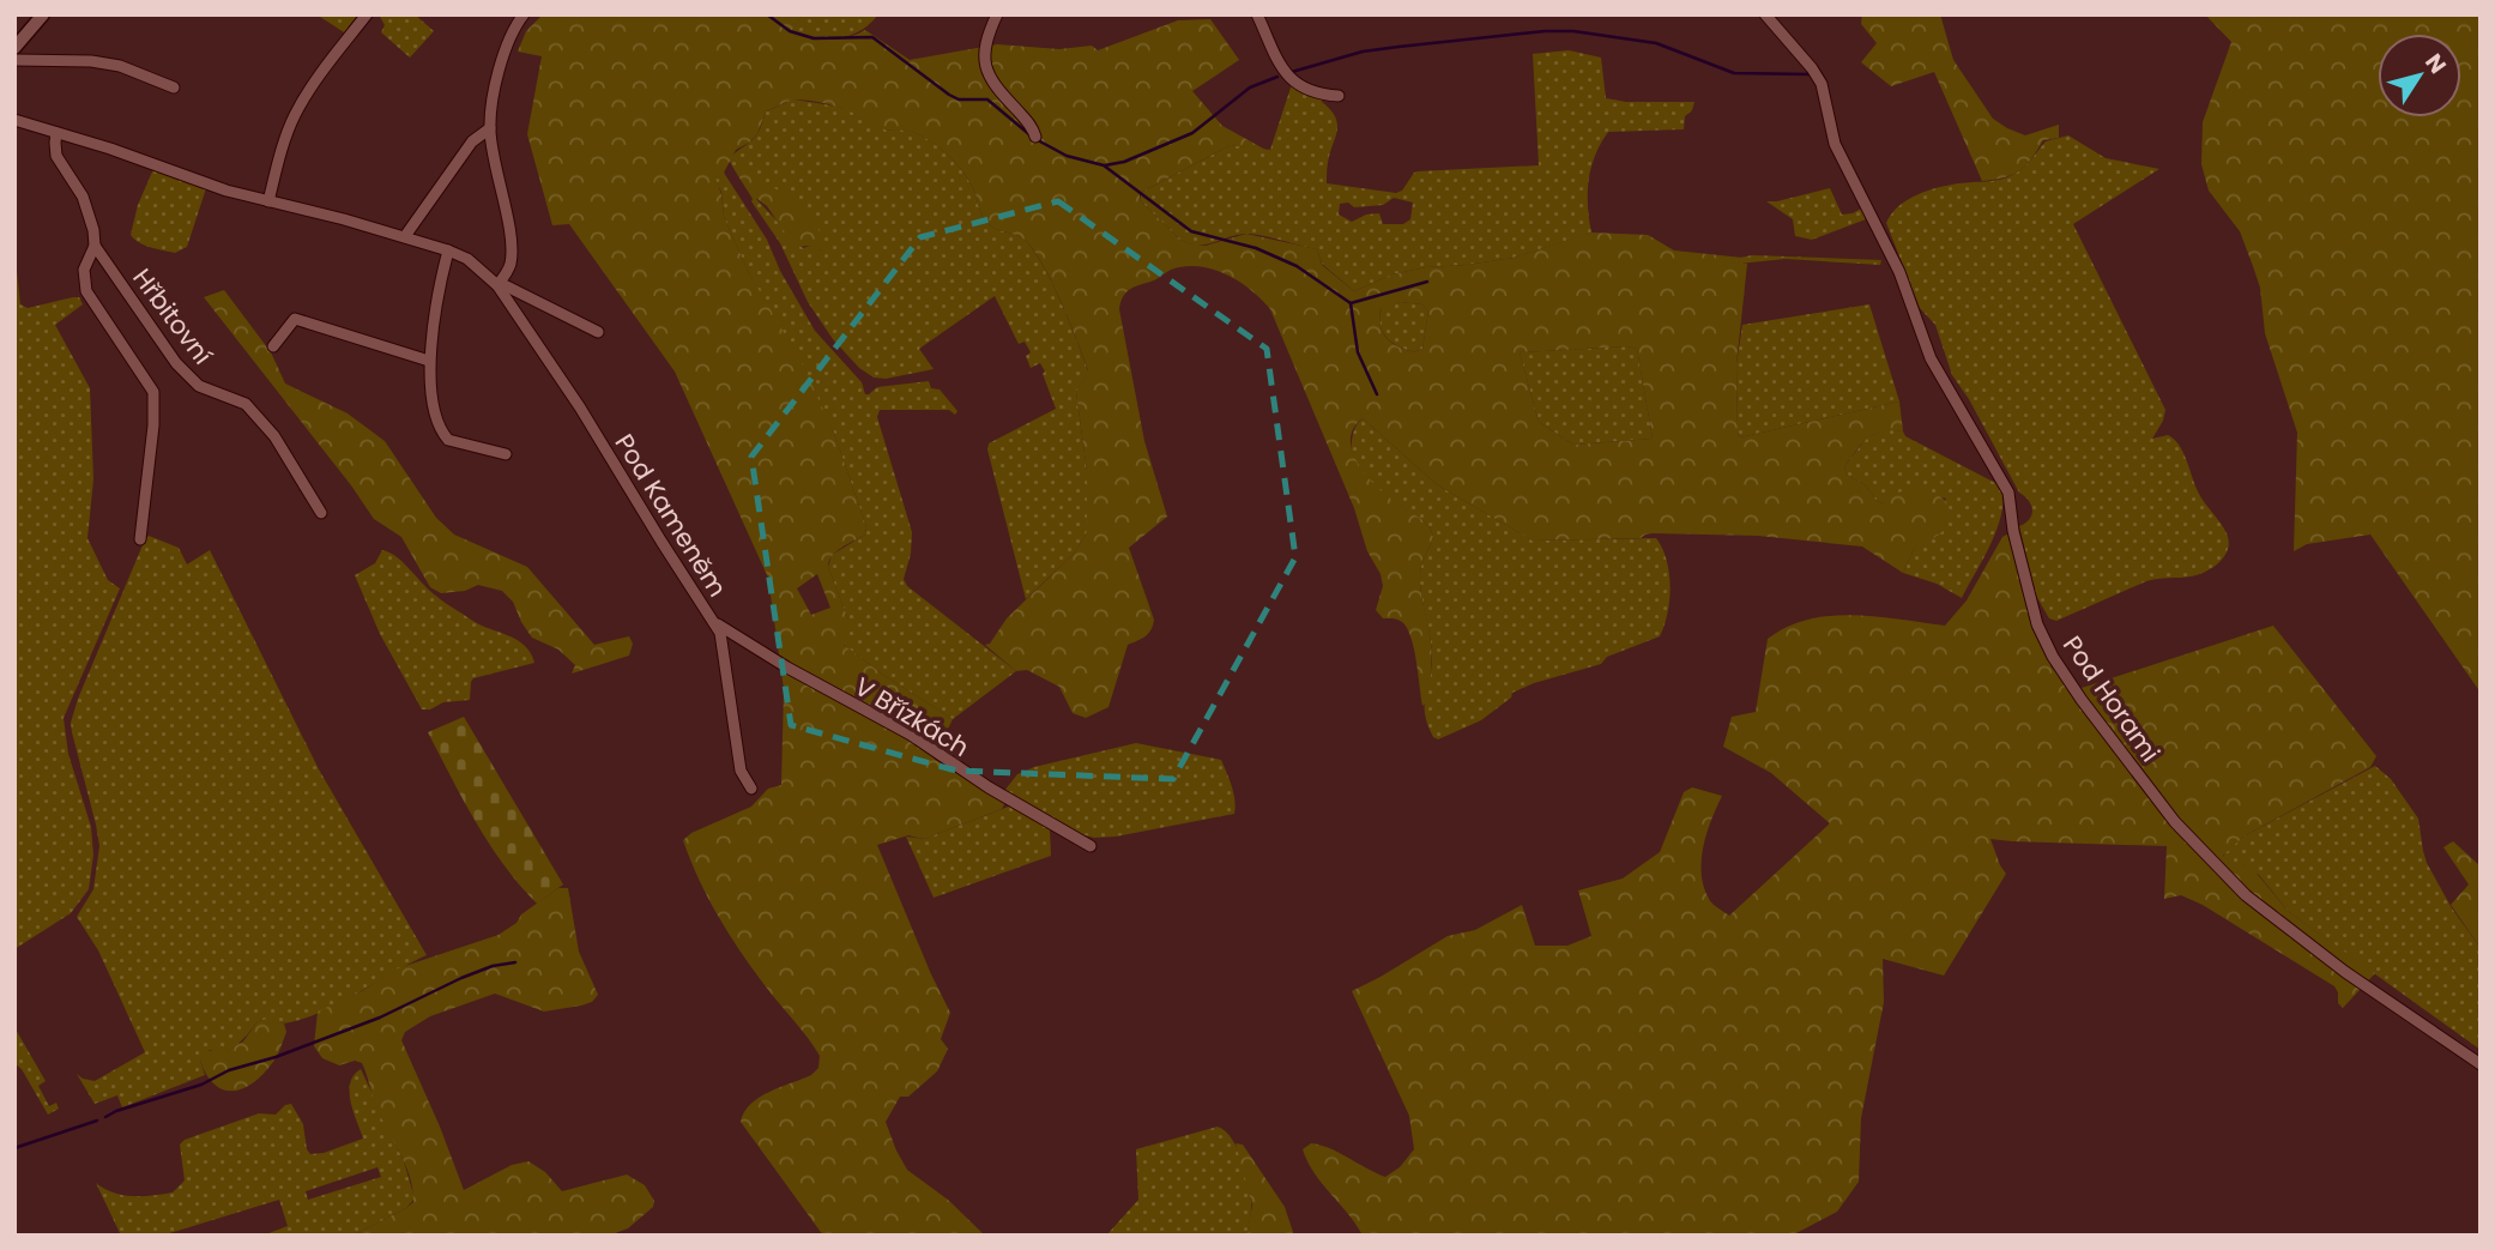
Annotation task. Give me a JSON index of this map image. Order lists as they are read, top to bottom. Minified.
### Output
{"streets":{"street":["Hřbitovní","Pod Kameněm","Pod Horami","V Břízkách"]},"crossings":[["Pod Kameněm","V Břízkách"]],"north":"top right"}
